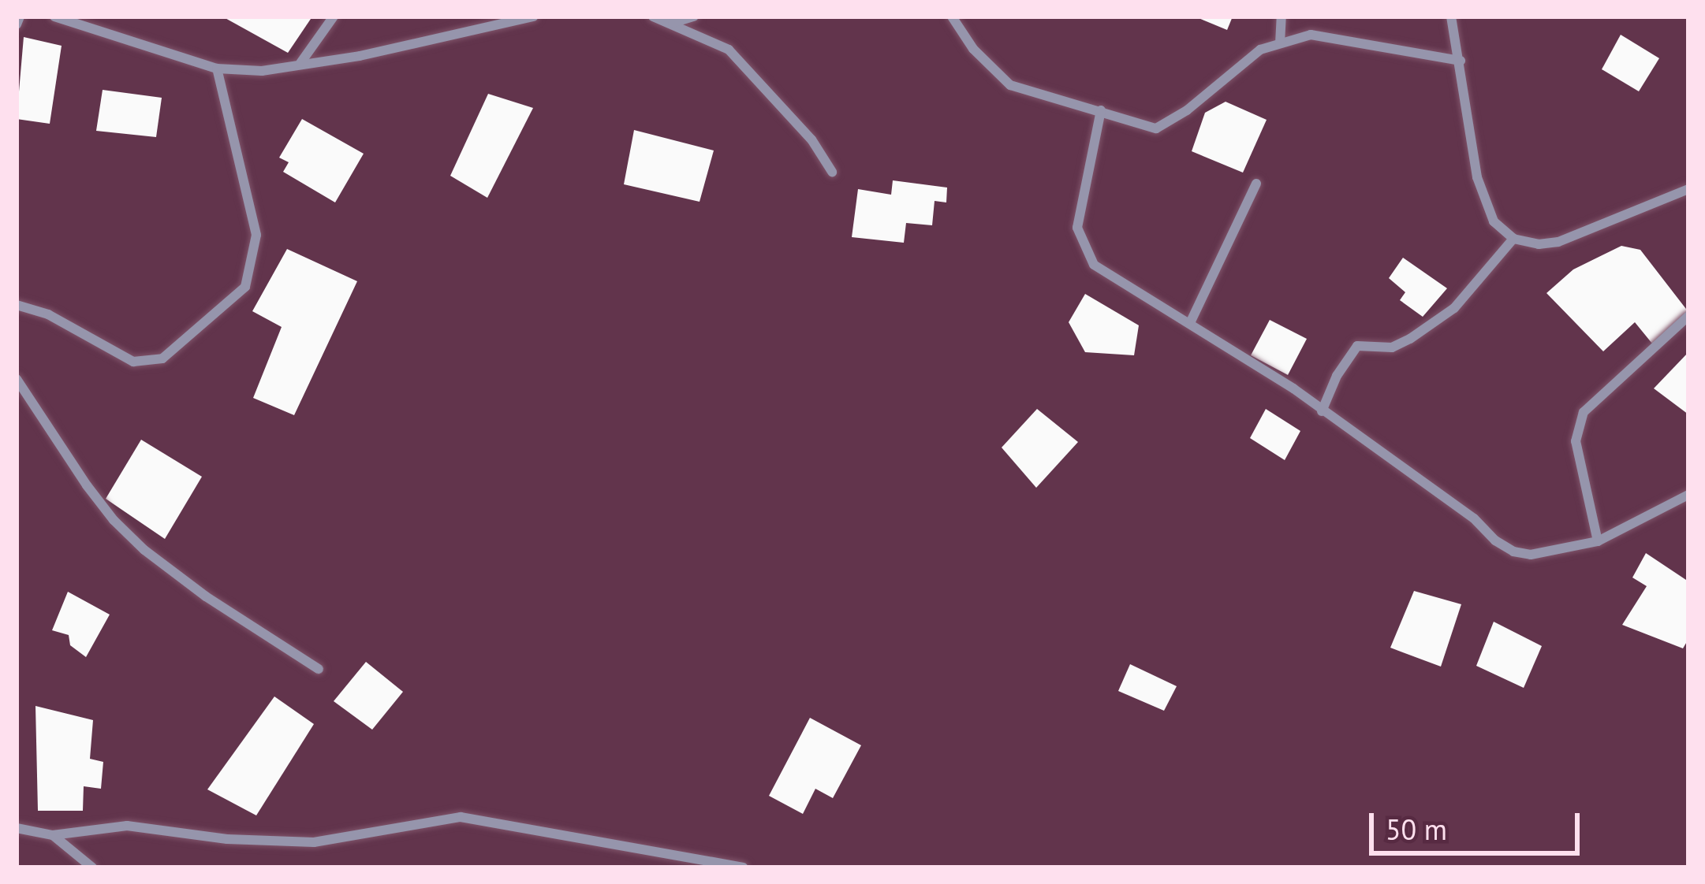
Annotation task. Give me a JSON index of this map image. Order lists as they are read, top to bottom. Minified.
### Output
{"scale_bar":"50 m"}
